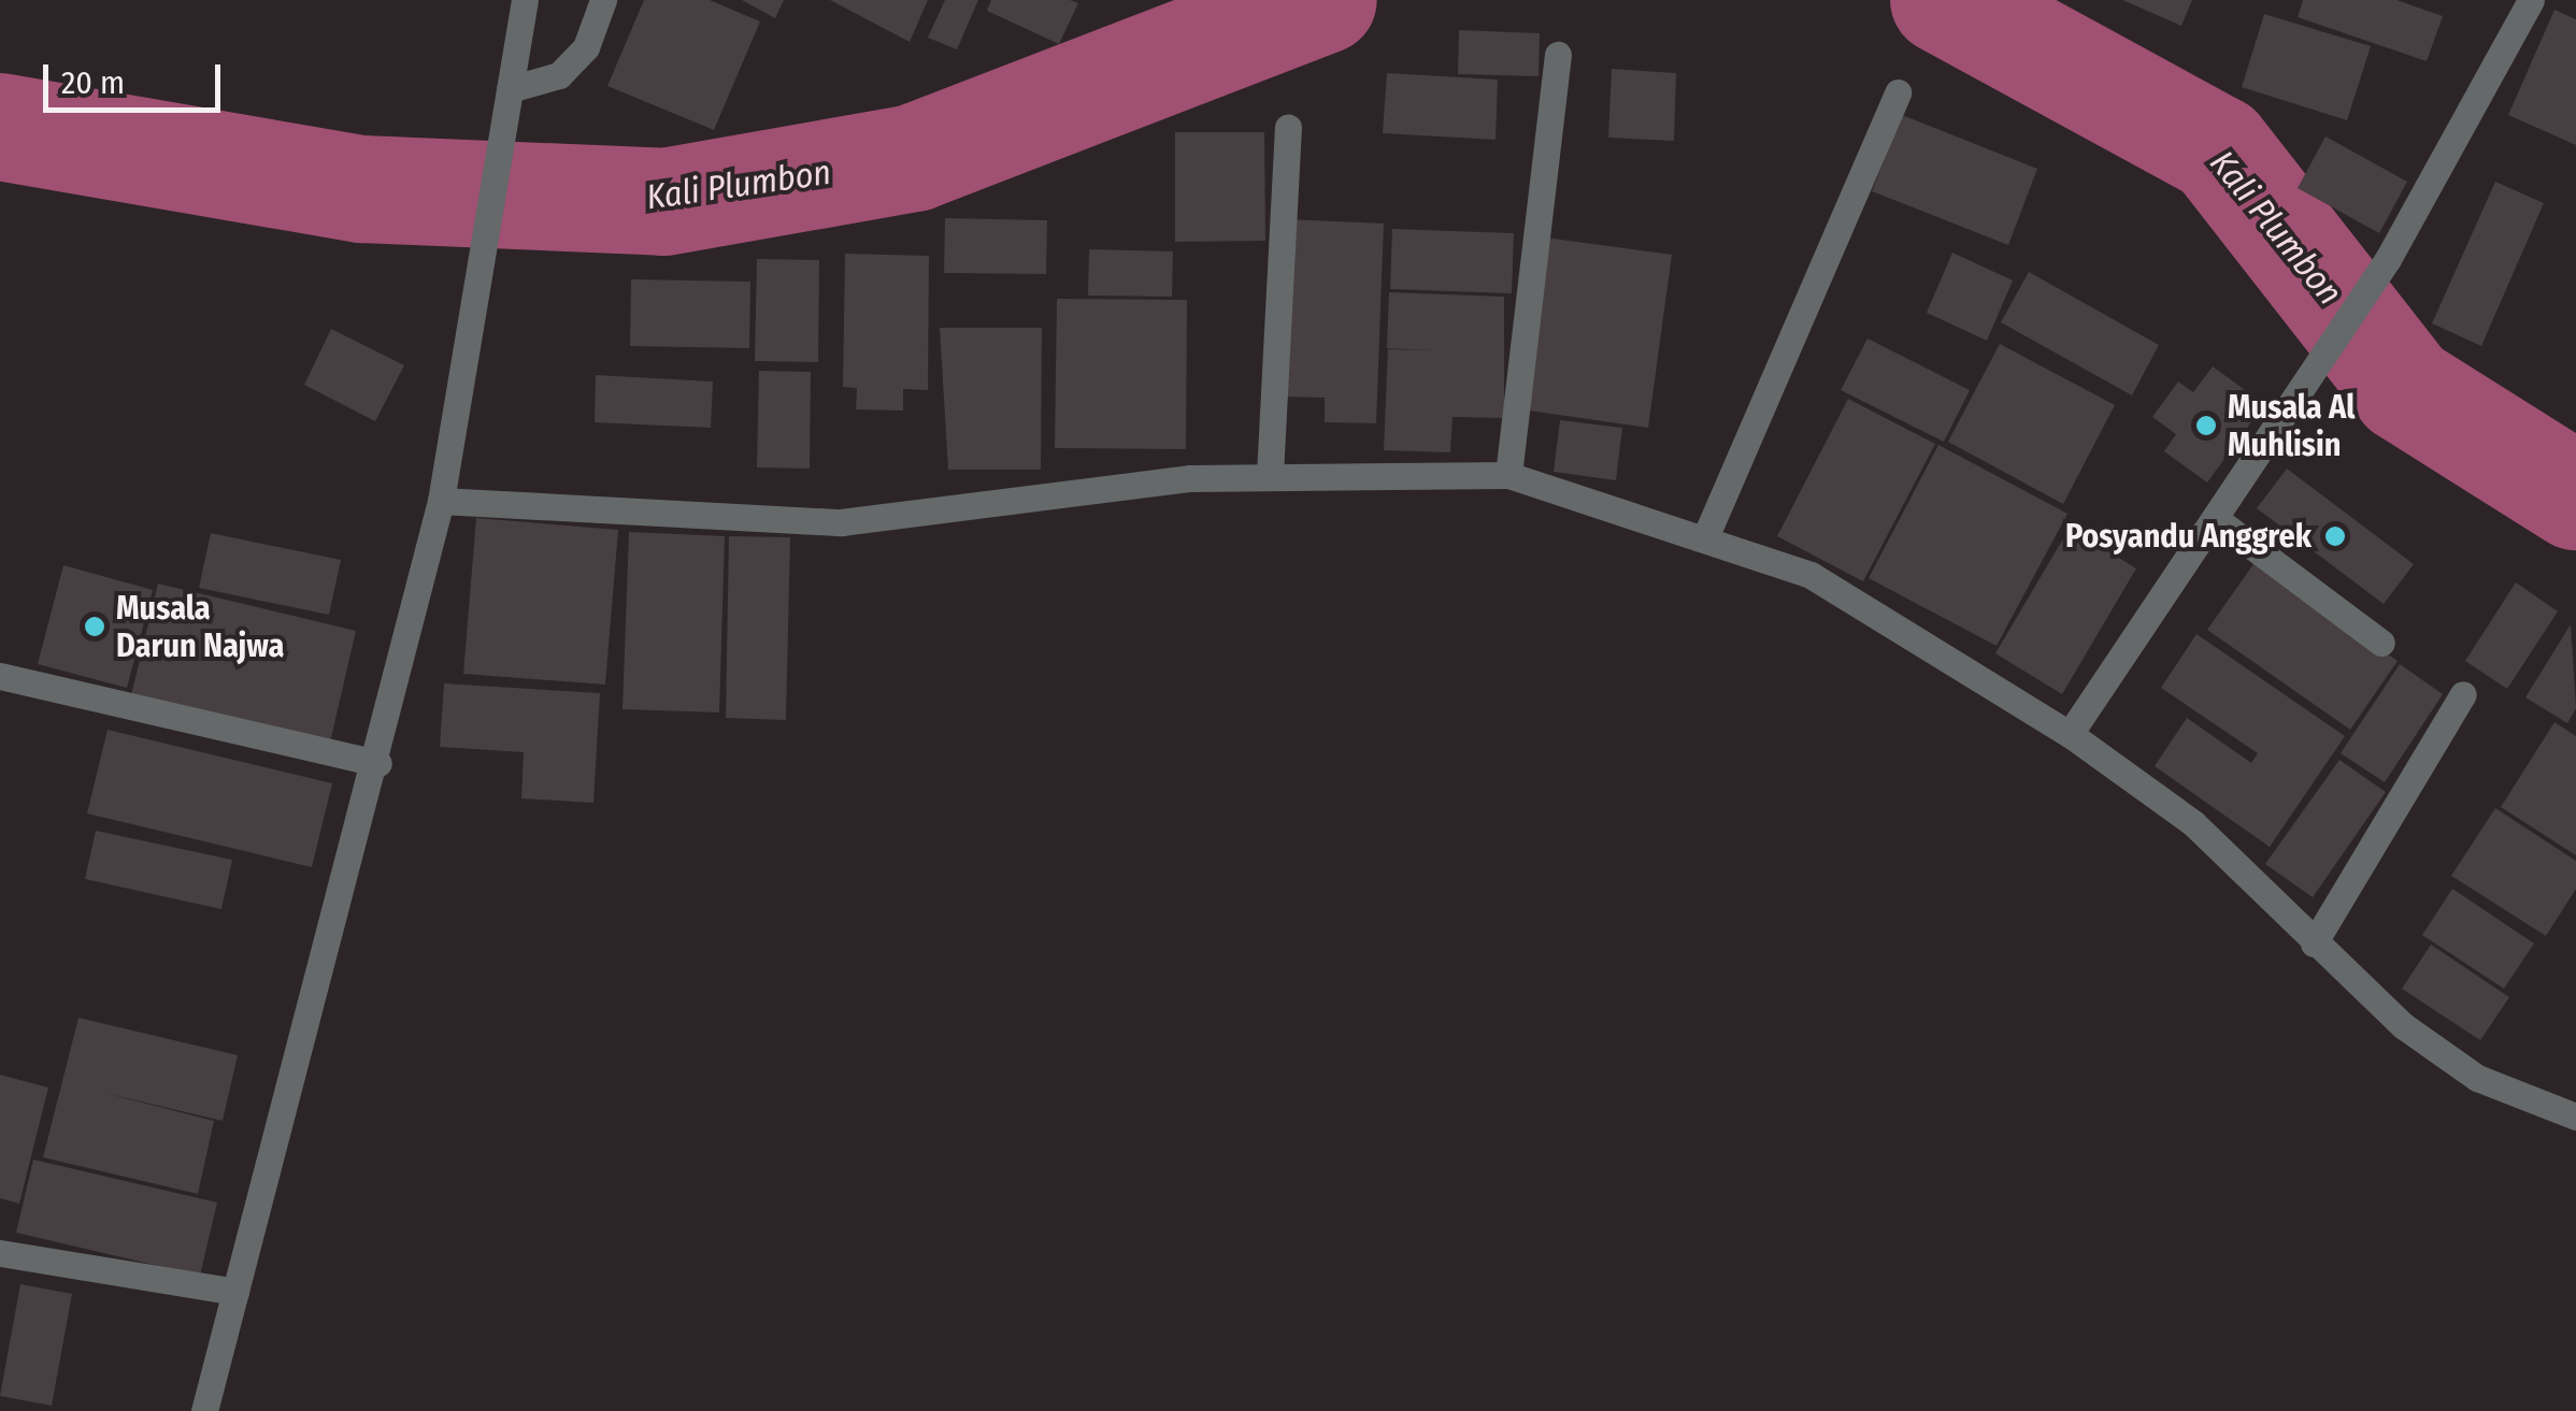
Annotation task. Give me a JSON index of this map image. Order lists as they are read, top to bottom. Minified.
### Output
{"water":["Kali Plumbon"],"places":["Musala Al Muhlisin","Posyandu Anggrek","Musala Darun Najwa"],"scale_bar":"20 m"}
